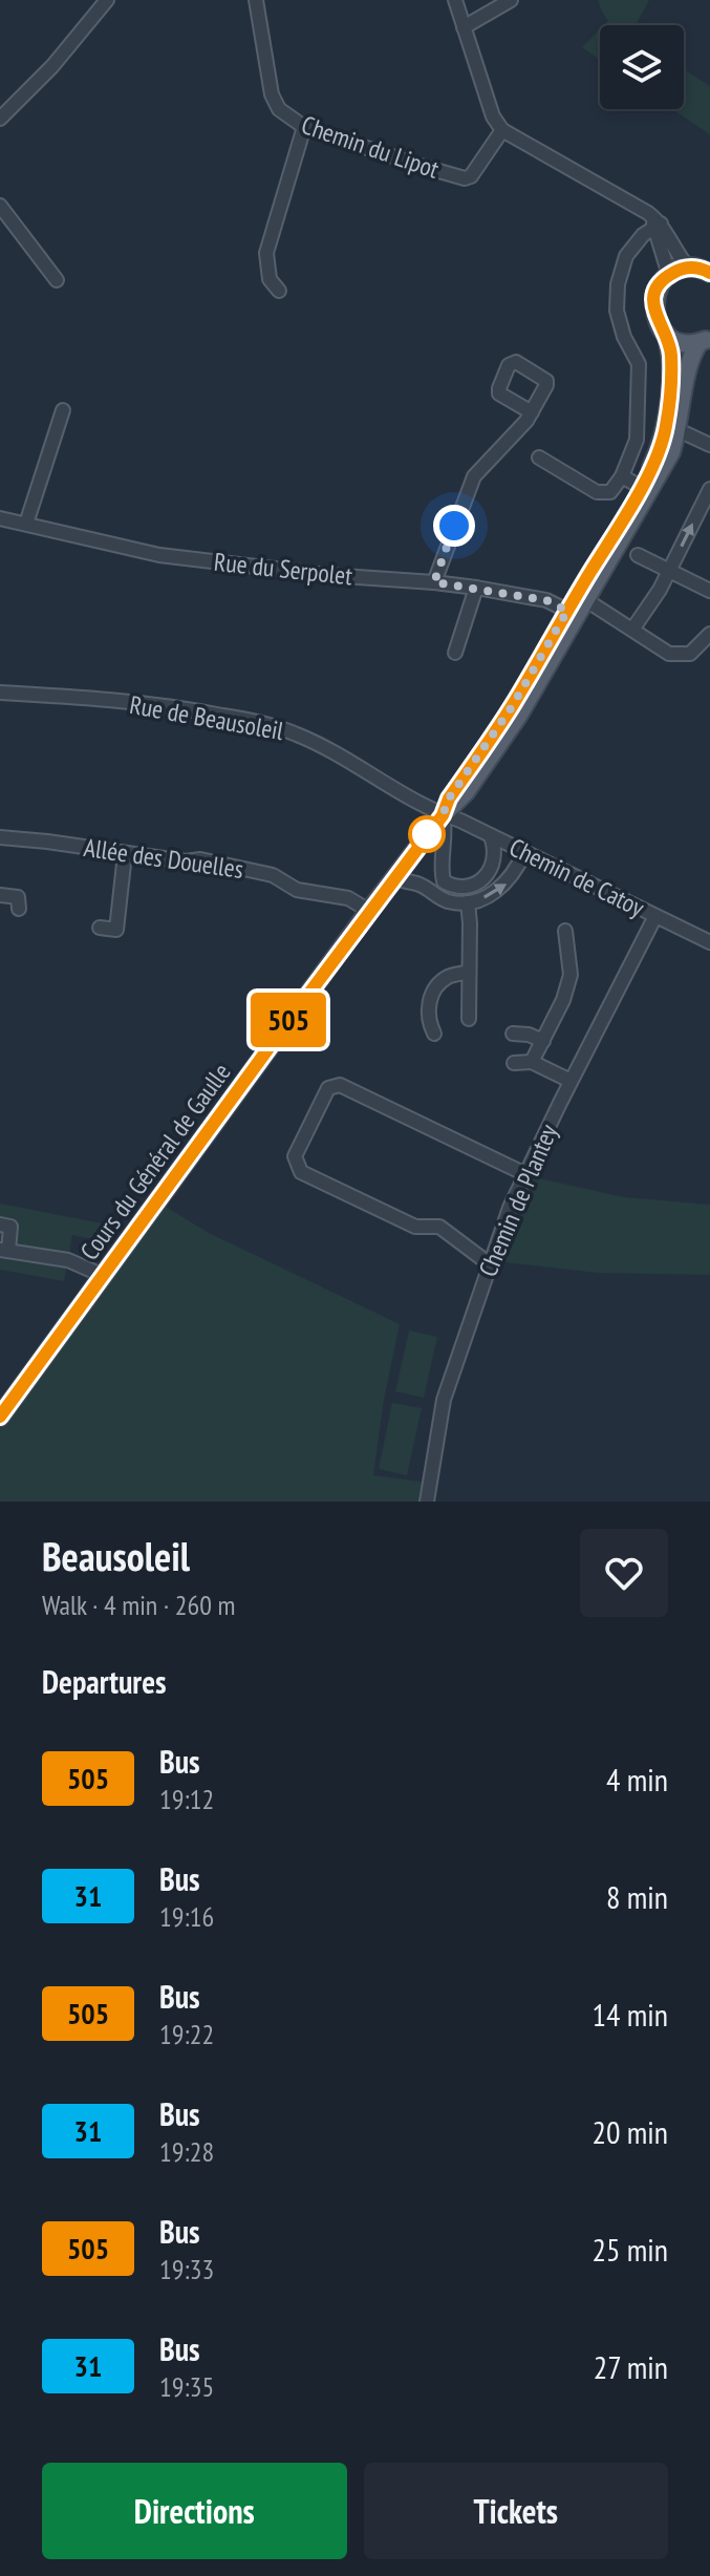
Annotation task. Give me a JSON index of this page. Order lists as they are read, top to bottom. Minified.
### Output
{"streets":{"main road":["Cours du Général de Gaulle"],"street":["Chemin du Lipot","Rue du Serpolet","Rue de Beausoleil","Allée des Douelles","Chemin de Catoy","Chemin de Plantey"]},"crossings":[["Rue du Serpolet","Cours du Général de Gaulle"],["Rue de Beausoleil","Chemin de Catoy"],["Rue de Beausoleil","Cours du Général de Gaulle"],["Allée des Douelles","Cours du Général de Gaulle"],["Chemin de Catoy","Cours du Général de Gaulle"],["Chemin de Catoy","Chemin de Plantey"]],"lines":["bus line 505"],"page":{"on_map":"505","heading":[["Beausoleil","Walk · 4 min · 260 m"],"Departures"],"list":[{"mark":"505","name":"Bus","note":"19:12","value":"4 min"},{"mark":"31","name":"Bus","note":"19:16","value":"8 min"},{"mark":"505","name":"Bus","note":"19:22","value":"14 min"},{"mark":"31","name":"Bus","note":"19:28","value":"20 min"},{"mark":"505","name":"Bus","note":"19:33","value":"25 min"},{"mark":"31","name":"Bus","note":"19:35","value":"27 min"}],"buttons":["Directions","Tickets"]}}
